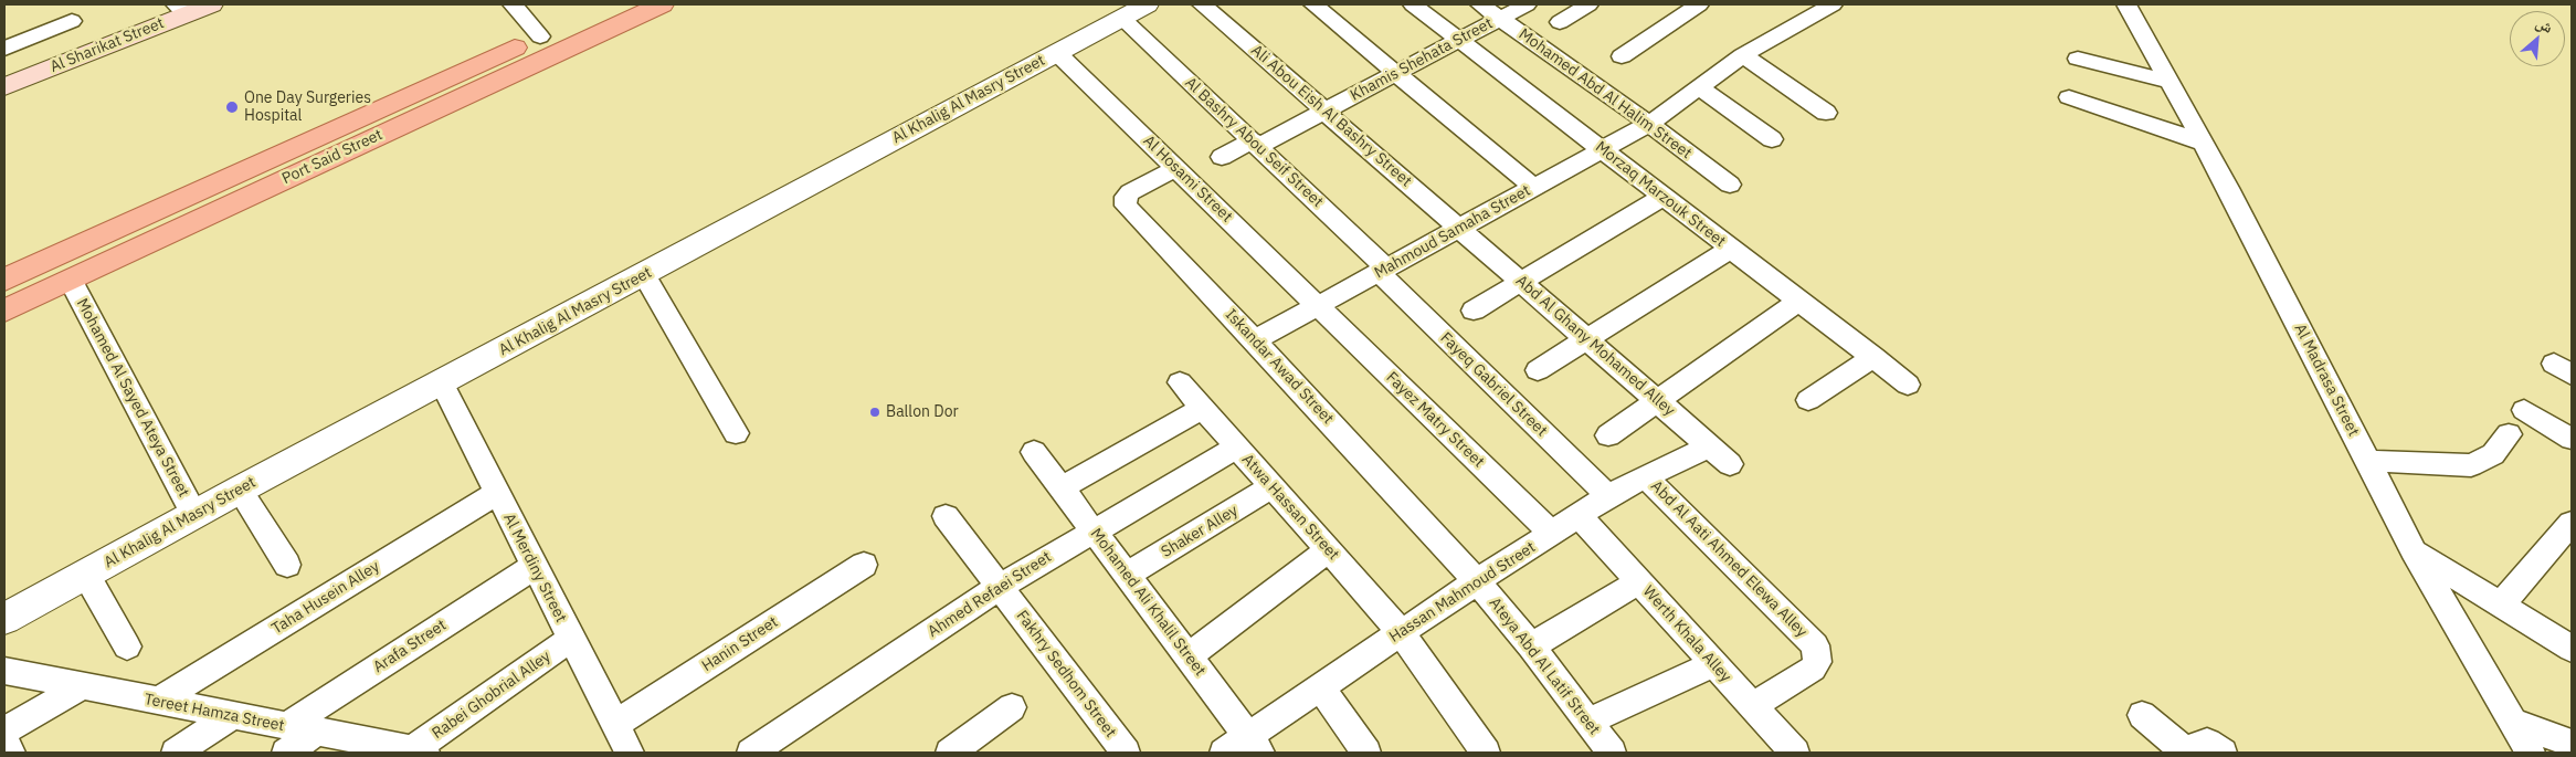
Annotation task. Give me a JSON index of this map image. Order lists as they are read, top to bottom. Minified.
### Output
{"streets":{"main road":["Al Sharikat Street","Port Said Street"],"street":["Khamis Shehata Street","Mohamed Abd Al Halim Street","Al Khalig Al Masry Street","Ali Abou Eish Al Bashry Street","Al Bashry Abou Seif Street","Al Hosami Street","Morzaq Marzouk Street","Mahmoud Samaha Street","Abd Al Ghany Mohamed Alley","Iskandar Awad Street","Al Madrasa Street","Fayeq Gabriel Street","Mohamed Al Sayed Ateya Street","Fayez Matry Street","Atwa Hassan Street","Shaker Alley","Abd Al Aati Ahmed Elewa Alley","Al Merdiny Street","Hassan Mahmoud Street","Ahmed Refaei Street","Taha Husein Alley","Mohamed Ali Khalil Street","Werth Khala Alley","Hanin Street","Arafa Street","Ateya Abd Al Latif Street","Fakhry Sedhom Street","Rabei Ghobrial Alley","Tereet Hamza Street"]},"crossings":[["Khamis Shehata Street","Mohamed Abd Al Halim Street"],["Khamis Shehata Street","Ali Abou Eish Al Bashry Street"],["Khamis Shehata Street","Al Bashry Abou Seif Street"],["Khamis Shehata Street","Morzaq Marzouk Street"],["Mohamed Abd Al Halim Street","Mahmoud Samaha Street"],["Al Khalig Al Masry Street","Al Bashry Abou Seif Street"],["Al Khalig Al Masry Street","Al Hosami Street"],["Al Khalig Al Masry Street","Mohamed Al Sayed Ateya Street"],["Al Khalig Al Masry Street","Al Merdiny Street"],["Ali Abou Eish Al Bashry Street","Mahmoud Samaha Street"],["Ali Abou Eish Al Bashry Street","Abd Al Ghany Mohamed Alley"],["Al Bashry Abou Seif Street","Mahmoud Samaha Street"],["Al Bashry Abou Seif Street","Fayeq Gabriel Street"],["Port Said Street","Mohamed Al Sayed Ateya Street"],["Al Hosami Street","Mahmoud Samaha Street"],["Al Hosami Street","Iskandar Awad Street"],["Al Hosami Street","Fayez Matry Street"],["Morzaq Marzouk Street","Mahmoud Samaha Street"],["Mahmoud Samaha Street","Abd Al Ghany Mohamed Alley"],["Mahmoud Samaha Street","Iskandar Awad Street"],["Mahmoud Samaha Street","Fayeq Gabriel Street"],["Mahmoud Samaha Street","Fayez Matry Street"],["Abd Al Ghany Mohamed Alley","Hassan Mahmoud Street"],["Iskandar Awad Street","Hassan Mahmoud Street"],["Iskandar Awad Street","Ateya Abd Al Latif Street"],["Fayeq Gabriel Street","Hassan Mahmoud Street"],["Fayez Matry Street","Hassan Mahmoud Street"],["Atwa Hassan Street","Shaker Alley"],["Atwa Hassan Street","Hassan Mahmoud Street"],["Atwa Hassan Street","Ahmed Refaei Street"],["Shaker Alley","Mohamed Ali Khalil Street"],["Abd Al Aati Ahmed Elewa Alley","Hassan Mahmoud Street"],["Abd Al Aati Ahmed Elewa Alley","Werth Khala Alley"],["Al Merdiny Street","Taha Husein Alley"],["Al Merdiny Street","Hanin Street"],["Al Merdiny Street","Arafa Street"],["Al Merdiny Street","Rabei Ghobrial Alley"],["Hassan Mahmoud Street","Mohamed Ali Khalil Street"],["Hassan Mahmoud Street","Werth Khala Alley"],["Hassan Mahmoud Street","Ateya Abd Al Latif Street"],["Ahmed Refaei Street","Mohamed Ali Khalil Street"],["Ahmed Refaei Street","Fakhry Sedhom Street"],["Taha Husein Alley","Tereet Hamza Street"],["Arafa Street","Tereet Hamza Street"]],"places":["One Day Surgeries Hospital","Ballon Dor"],"north":"top right"}
